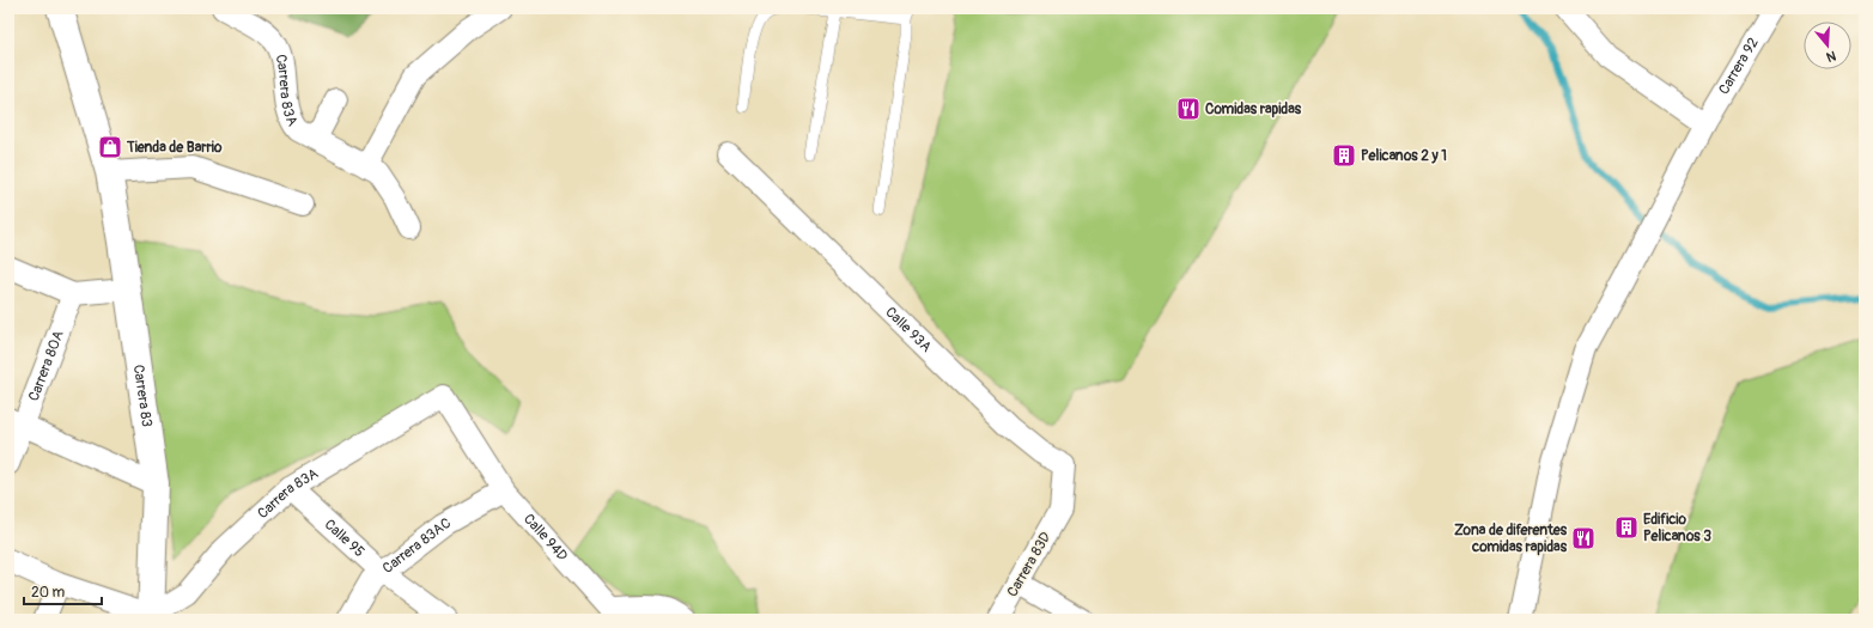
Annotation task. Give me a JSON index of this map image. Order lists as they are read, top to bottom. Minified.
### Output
{"streets":{"street":["Carrera 92","Carrera 83A","Calle 93A","Carrera 80A","Carrera 83","Calle 95","Calle 94D","Carrera 83AC","Carrera 83D"]},"crossings":[["Carrera 83A","Carrera 83"],["Carrera 83A","Calle 95"],["Carrera 83A","Calle 94D"],["Calle 93A","Carrera 83D"],["Calle 95","Carrera 83AC"],["Calle 94D","Carrera 83AC"]],"places":{"restaurant":["Comidas rapidas","Zona de diferentes comidas rapidas"],"shop":["Tienda de Barrio"],"building":["Pelicanos 2 y 1","Edificio Pelicanos 3"]},"scale_bar":"20 m","north":"bottom"}
